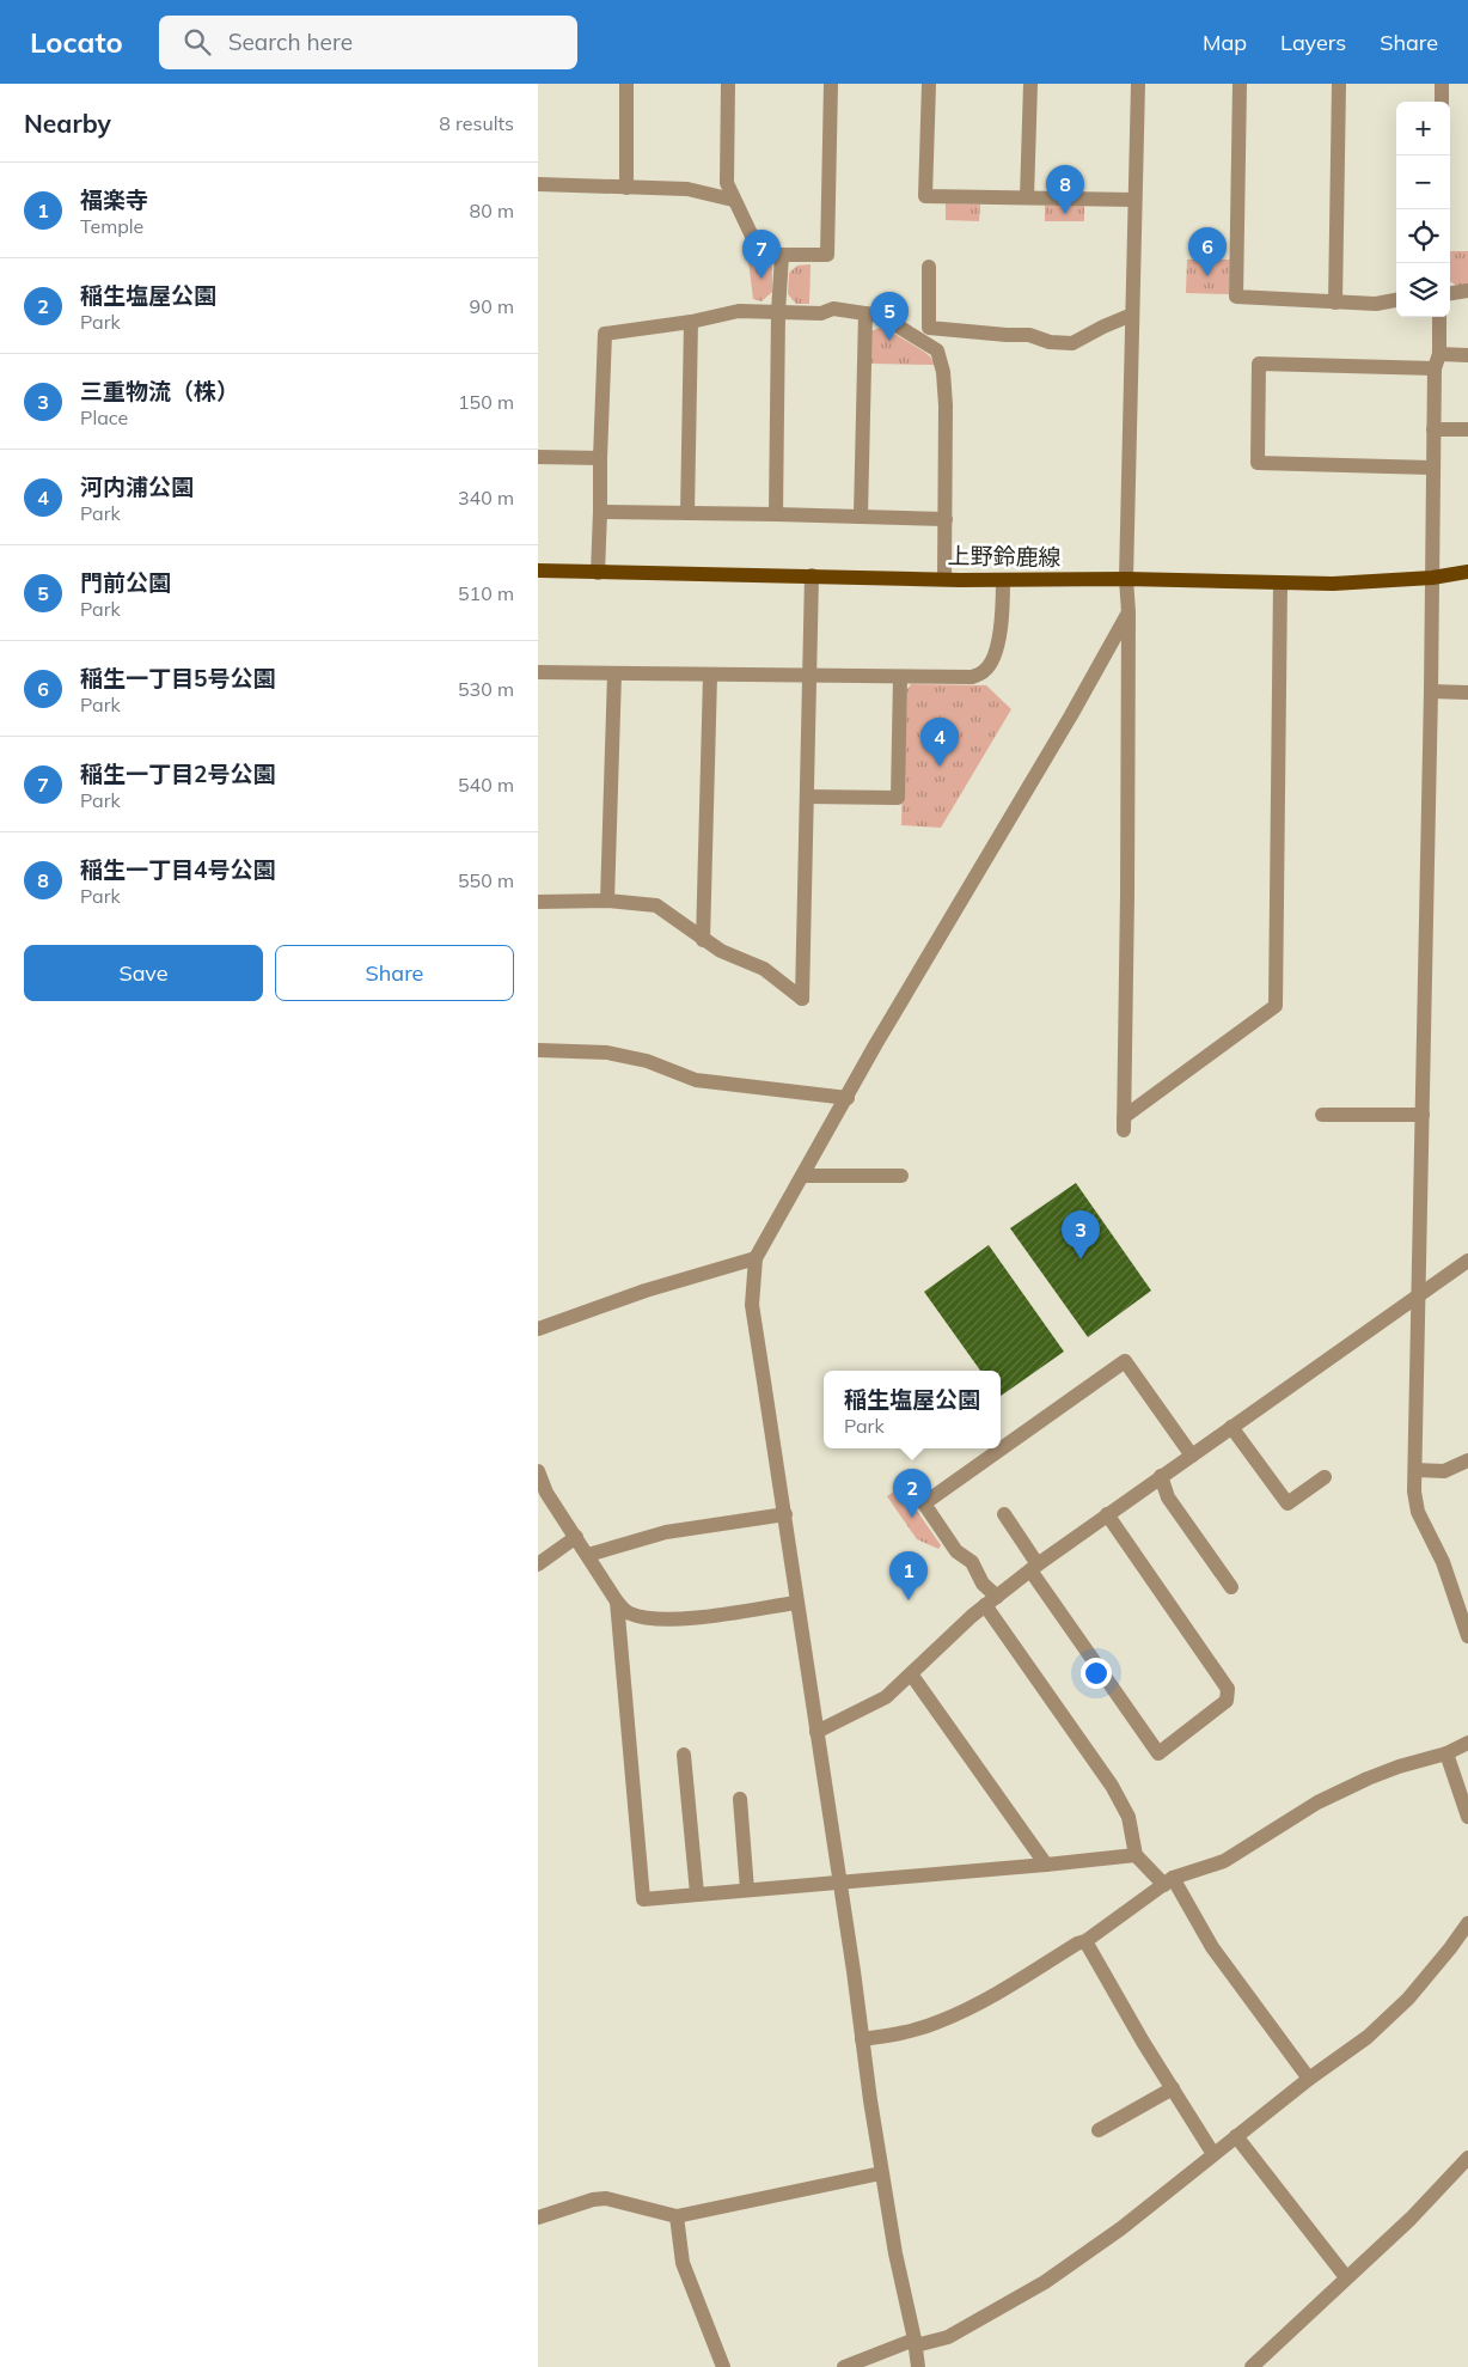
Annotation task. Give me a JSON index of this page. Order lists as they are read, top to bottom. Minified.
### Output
{"streets":{"main road":["上野鈴鹿線"]},"page":{"header":"Locato","search":"Search here","nav":["Map","Layers","Share"],"heading":["Nearby","8 results"],"map_buttons":["+","−"],"list":[{"mark":"1","name":"福楽寺","note":"Temple","value":"80 m"},{"mark":"2","name":"稲生塩屋公園","note":"Park","value":"90 m"},{"mark":"3","name":"三重物流（株）","note":"Place","value":"150 m"},{"mark":"4","name":"河内浦公園","note":"Park","value":"340 m"},{"mark":"5","name":"門前公園","note":"Park","value":"510 m"},{"mark":"6","name":"稲生一丁目5号公園","note":"Park","value":"530 m"},{"mark":"7","name":"稲生一丁目2号公園","note":"Park","value":"540 m"},{"mark":"8","name":"稲生一丁目4号公園","note":"Park","value":"550 m"}],"pins":["8","6","7","5","4","3","2","1"],"buttons":["Save","Share"],"popup":["稲生塩屋公園","Park"]}}
